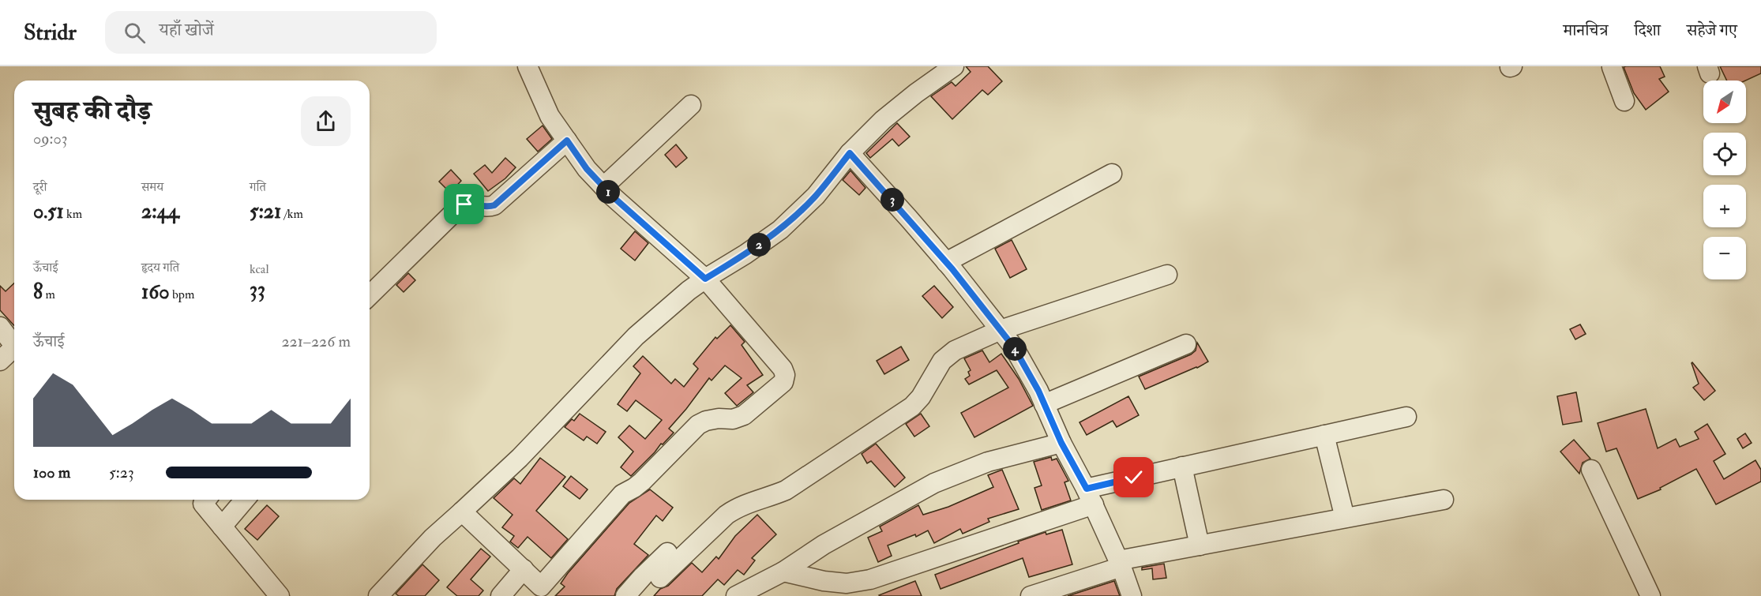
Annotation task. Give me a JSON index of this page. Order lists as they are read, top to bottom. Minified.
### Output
{"north":"bottom left","page":{"header":"Stridr","search":"यहाँ खोजें","nav":["मानचित्र","दिशा","सहेजे गए"],"map_buttons":["+","−"],"heading":["सुबह की दौड़","09:03"],"stats":[["दूरी","0.51 km"],["समय","2:44"],["गति","5:21 /km"],["ऊँचाई","8 m"],["हृदय गति","160 bpm"],["kcal","33"]],"pins":["1","3","2","4"],"chart":["ऊँचाई","221–226 m"],"list":[{"name":"100 m","note":"5:23"}]}}
